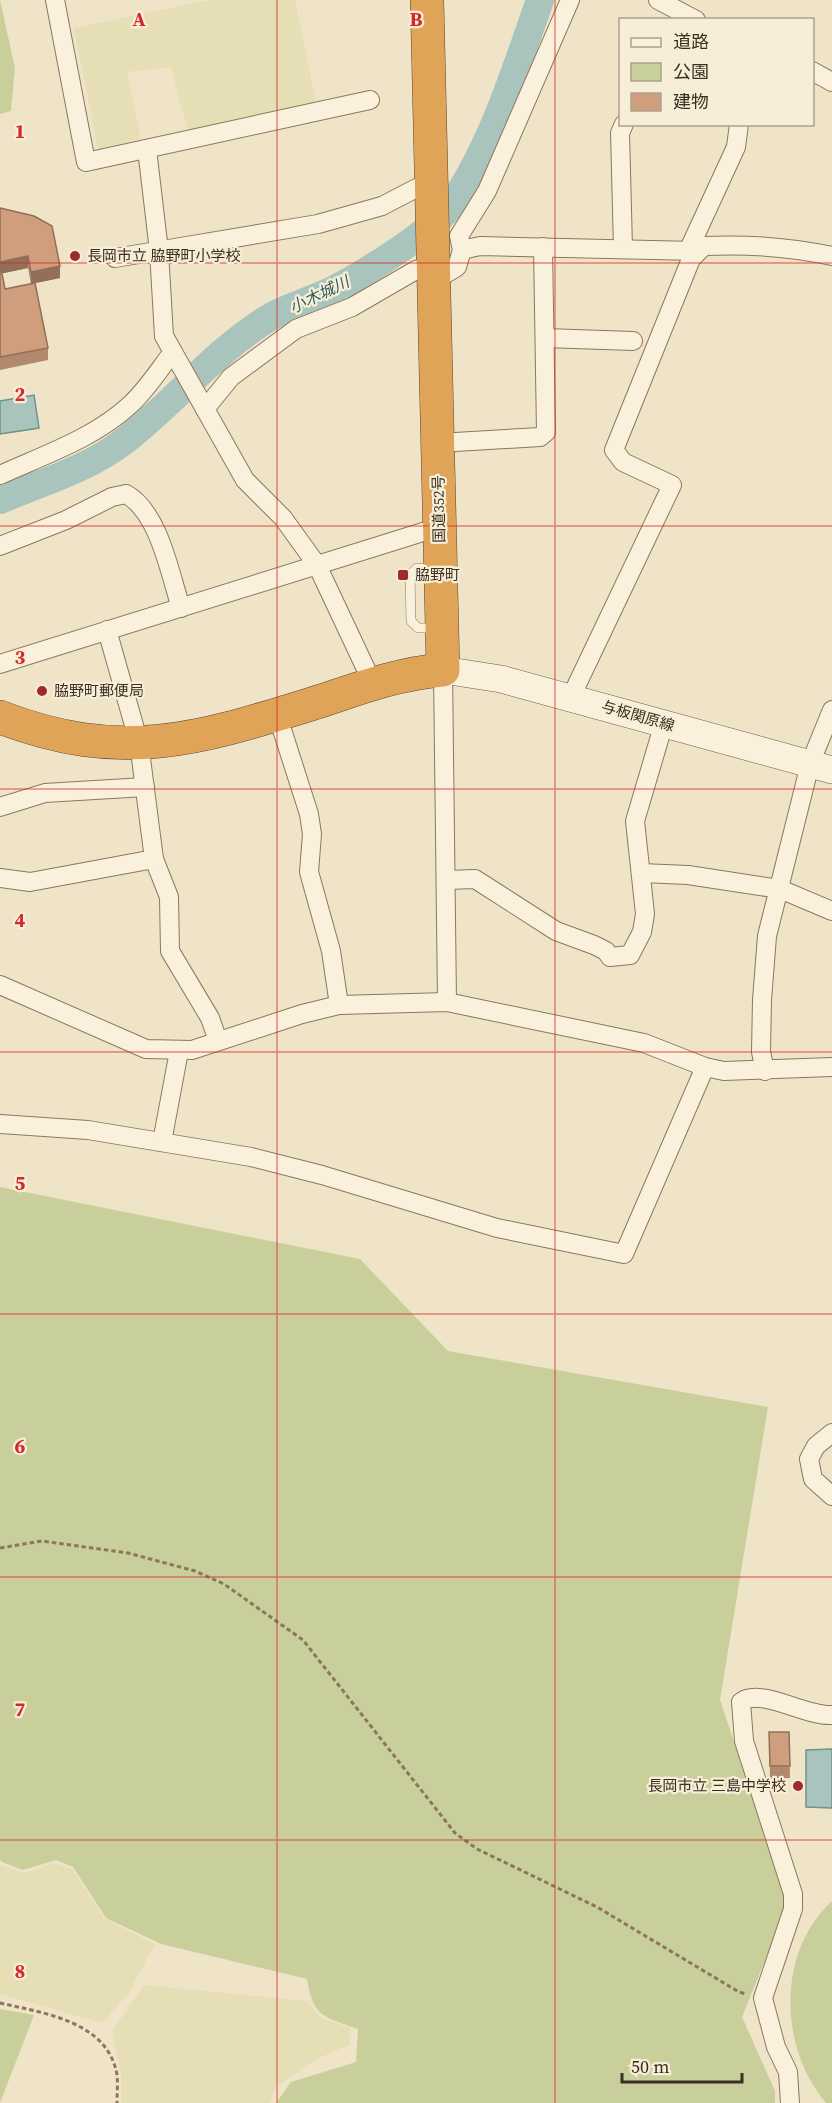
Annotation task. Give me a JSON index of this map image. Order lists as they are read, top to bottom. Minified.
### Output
{"streets":{"highway":["国道352号"],"main road":["与板関原線"]},"crossings":[["国道352号","与板関原線"]],"water":["小木城川"],"places":{"other":["長岡市立 脇野町小学校","脇野町郵便局","長岡市立 三島中学校"],"transit":["脇野町"]},"legend":["道路","公園","建物"],"scale_bar":"50 m","grid":{"columns":["A","B"],"rows":["1","2","3","4","5","6","7","8"]}}
